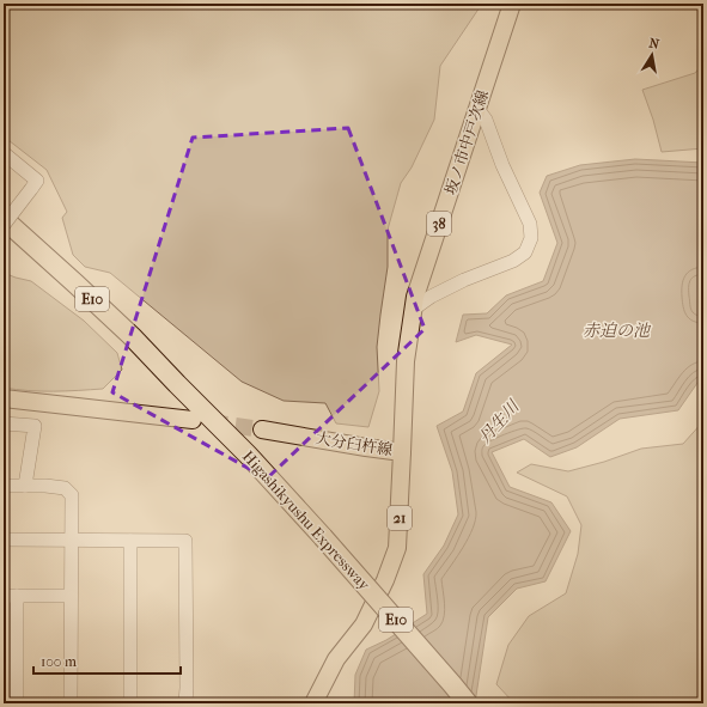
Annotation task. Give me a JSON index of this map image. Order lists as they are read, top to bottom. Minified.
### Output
{"streets":{"highway":["E10","Higashikyushu Expressway"],"main road":["坂ノ市中戸次線","38","大分臼杵線","21"]},"crossings":[["坂ノ市中戸次線","大分臼杵線"]],"water":["赤迫の池","丹生川"],"scale_bar":"100 m","north":"top"}
